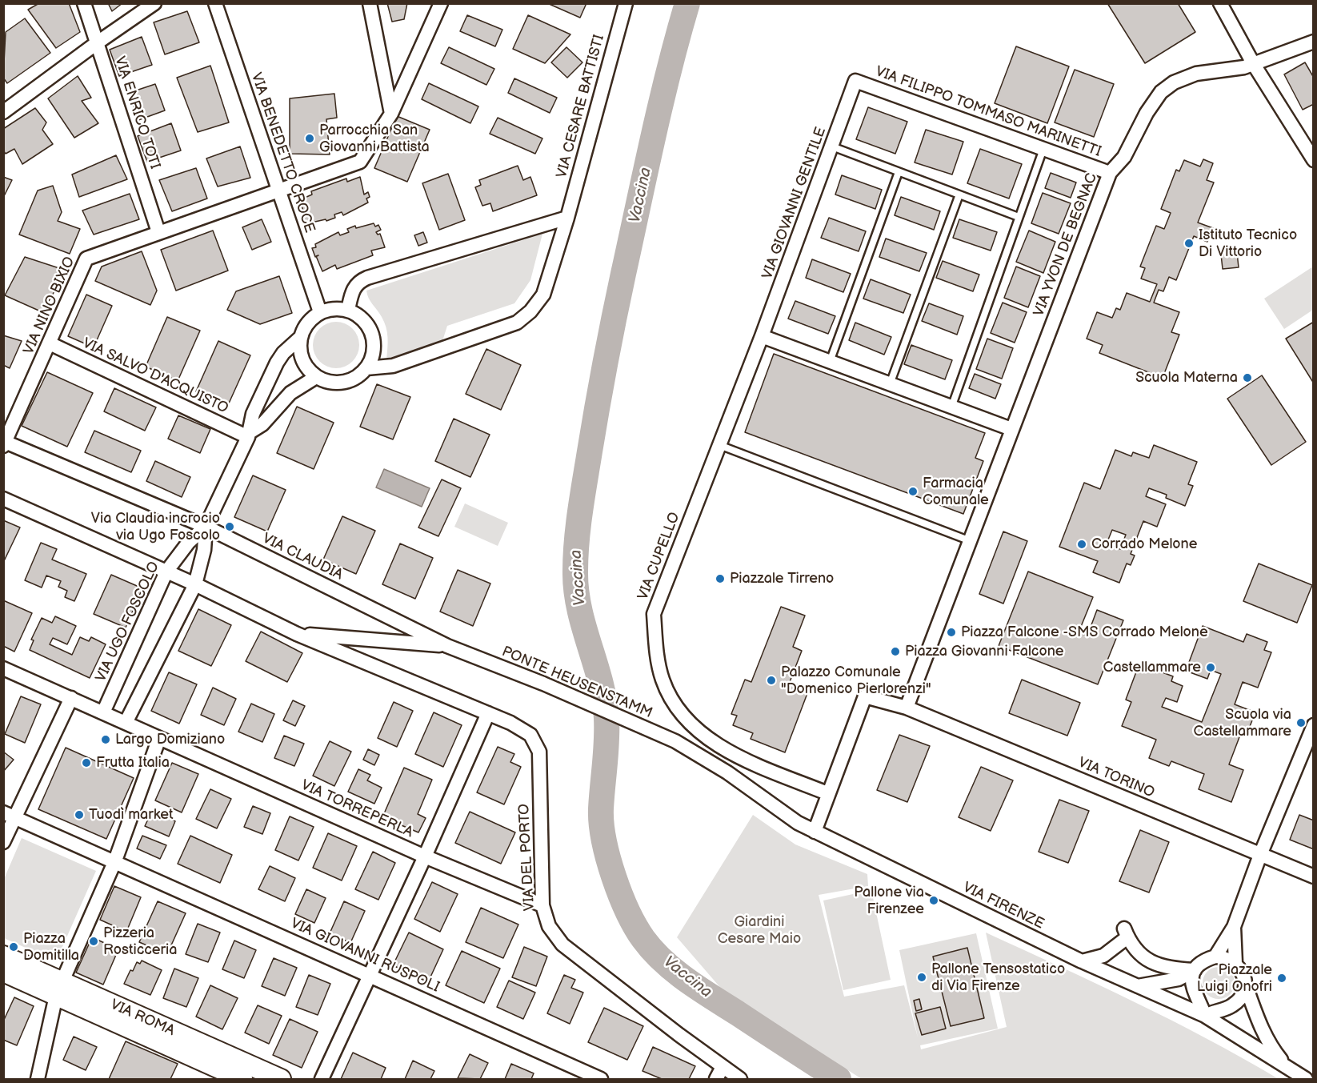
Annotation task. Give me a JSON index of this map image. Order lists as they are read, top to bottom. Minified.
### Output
{"streets":{"street":["VIA CESARE BATTISTI","VIA FILIPPO TOMMASO MARINETTI","VIA ENRICO TOTI","VIA BENEDETTO CROCE","VIA GIOVANNI GENTILE","VIA YVON DE BEGNAC","VIA NINO BIXIO","VIA SALVO D'ACQUISTO","VIA CUPELLO","VIA CLAUDIA","VIA UGO FOSCOLO","PONTE HEUSENSTAMM","VIA TORINO","VIA TORREPERLA","VIA DEL PORTO","VIA FIRENZE","VIA GIOVANNI RUSPOLI","VIA ROMA"]},"crossings":[["VIA CESARE BATTISTI","VIA BENEDETTO CROCE"],["VIA CESARE BATTISTI","VIA UGO FOSCOLO"],["VIA FILIPPO TOMMASO MARINETTI","VIA GIOVANNI GENTILE"],["VIA FILIPPO TOMMASO MARINETTI","VIA YVON DE BEGNAC"],["VIA ENRICO TOTI","VIA NINO BIXIO"],["VIA BENEDETTO CROCE","VIA NINO BIXIO"],["VIA BENEDETTO CROCE","VIA UGO FOSCOLO"],["VIA GIOVANNI GENTILE","VIA CUPELLO"],["VIA NINO BIXIO","VIA SALVO D'ACQUISTO"],["VIA NINO BIXIO","VIA CLAUDIA"],["VIA SALVO D'ACQUISTO","VIA UGO FOSCOLO"],["VIA CLAUDIA","VIA UGO FOSCOLO"],["VIA CLAUDIA","PONTE HEUSENSTAMM"],["PONTE HEUSENSTAMM","VIA FIRENZE"],["VIA TORREPERLA","VIA DEL PORTO"]],"water":["Vaccina"],"parks":["Giardini Cesare Maio"],"places":["Parrocchia San Giovanni Battista","Istituto Tecnico Di Vittorio","Scuola Materna","Farmacia Comunale","Via Claudia incrocio via Ugo Foscolo","Corrado Melone","Piazzale Tirreno","Piazza Falcone -SMS Corrado Melone","Piazza Giovanni Falcone","Castellammare","Palazzo Comunale \"Domenico Pierlorenzi\"","Scuola via Castellammare","Largo Domiziano","Frutta Italia","Tuodì market","Pallone via Firenzee","Pizzeria Rosticceria","Piazza Domitilla","Pallone Tensostatico di Via Firenze","Piazzale Luigi Onofri"]}
